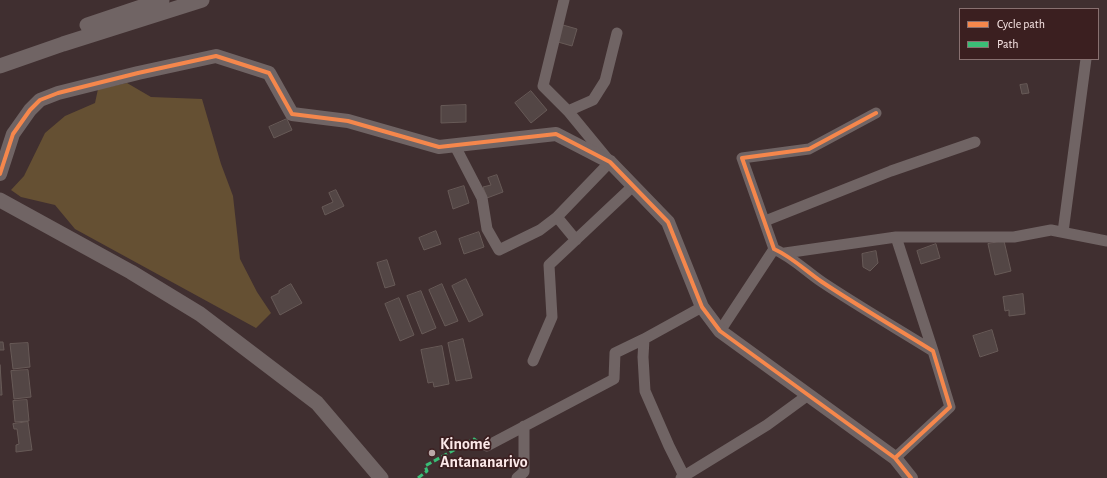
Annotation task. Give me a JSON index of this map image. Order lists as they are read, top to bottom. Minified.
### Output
{"places":["Kinomé Antananarivo"],"legend":["Cycle path","Path"]}
